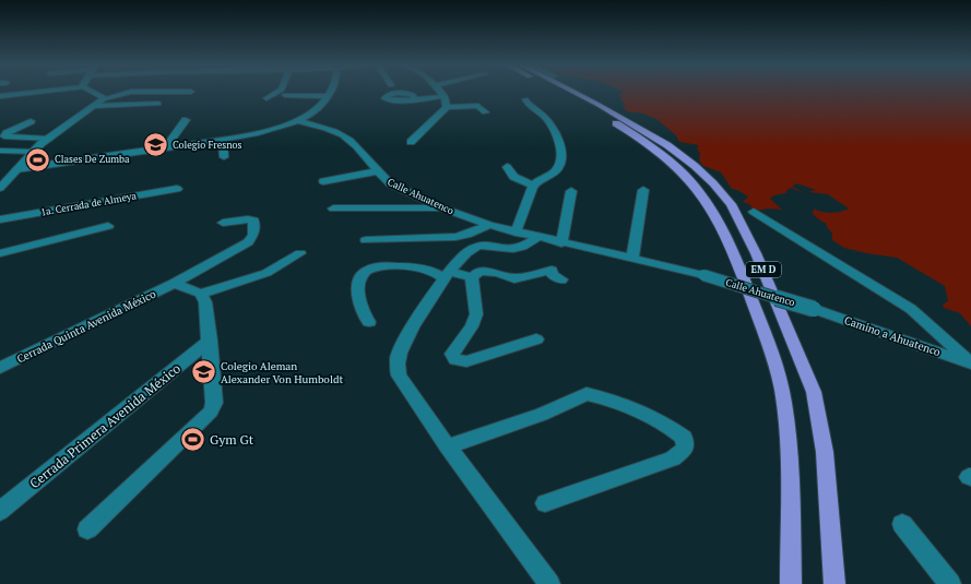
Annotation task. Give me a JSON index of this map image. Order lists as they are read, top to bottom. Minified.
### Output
{"streets":{"highway":["EM D"],"street":["Calle Ahuatenco","1a. Cerrada de Almeya","Cerrada Quinta Avenida México","Camino a Ahuatenco","Cerrada Primera Avenida México"]},"crossings":[["Calle Ahuatenco","Camino a Ahuatenco"]],"places":{"school or university":["Colegio Fresnos","Colegio Aleman Alexander Von Humboldt"],"sports":["Clases De Zumba","Gym Gt"]}}
